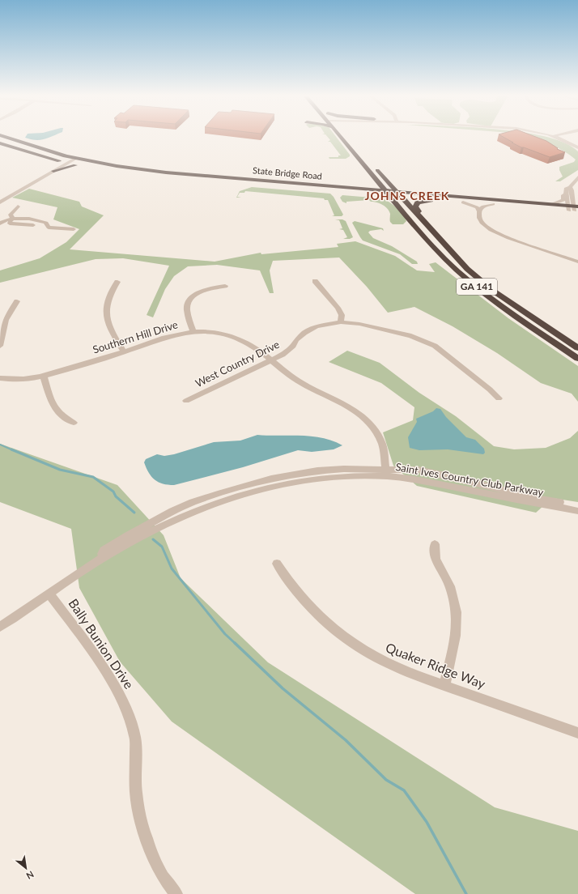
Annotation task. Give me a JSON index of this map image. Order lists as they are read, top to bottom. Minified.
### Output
{"streets":{"highway":["State Bridge Road","GA 141"],"street":["Southern Hill Drive","West Country Drive","Saint Ives Country Club Parkway","Bally Bunion Drive","Quaker Ridge Way"]},"crossings":[["State Bridge Road","GA 141"],["Southern Hill Drive","West Country Drive"],["Southern Hill Drive","Saint Ives Country Club Parkway"],["Saint Ives Country Club Parkway","Bally Bunion Drive"]],"districts":["JOHNS CREEK"],"north":"bottom right"}
